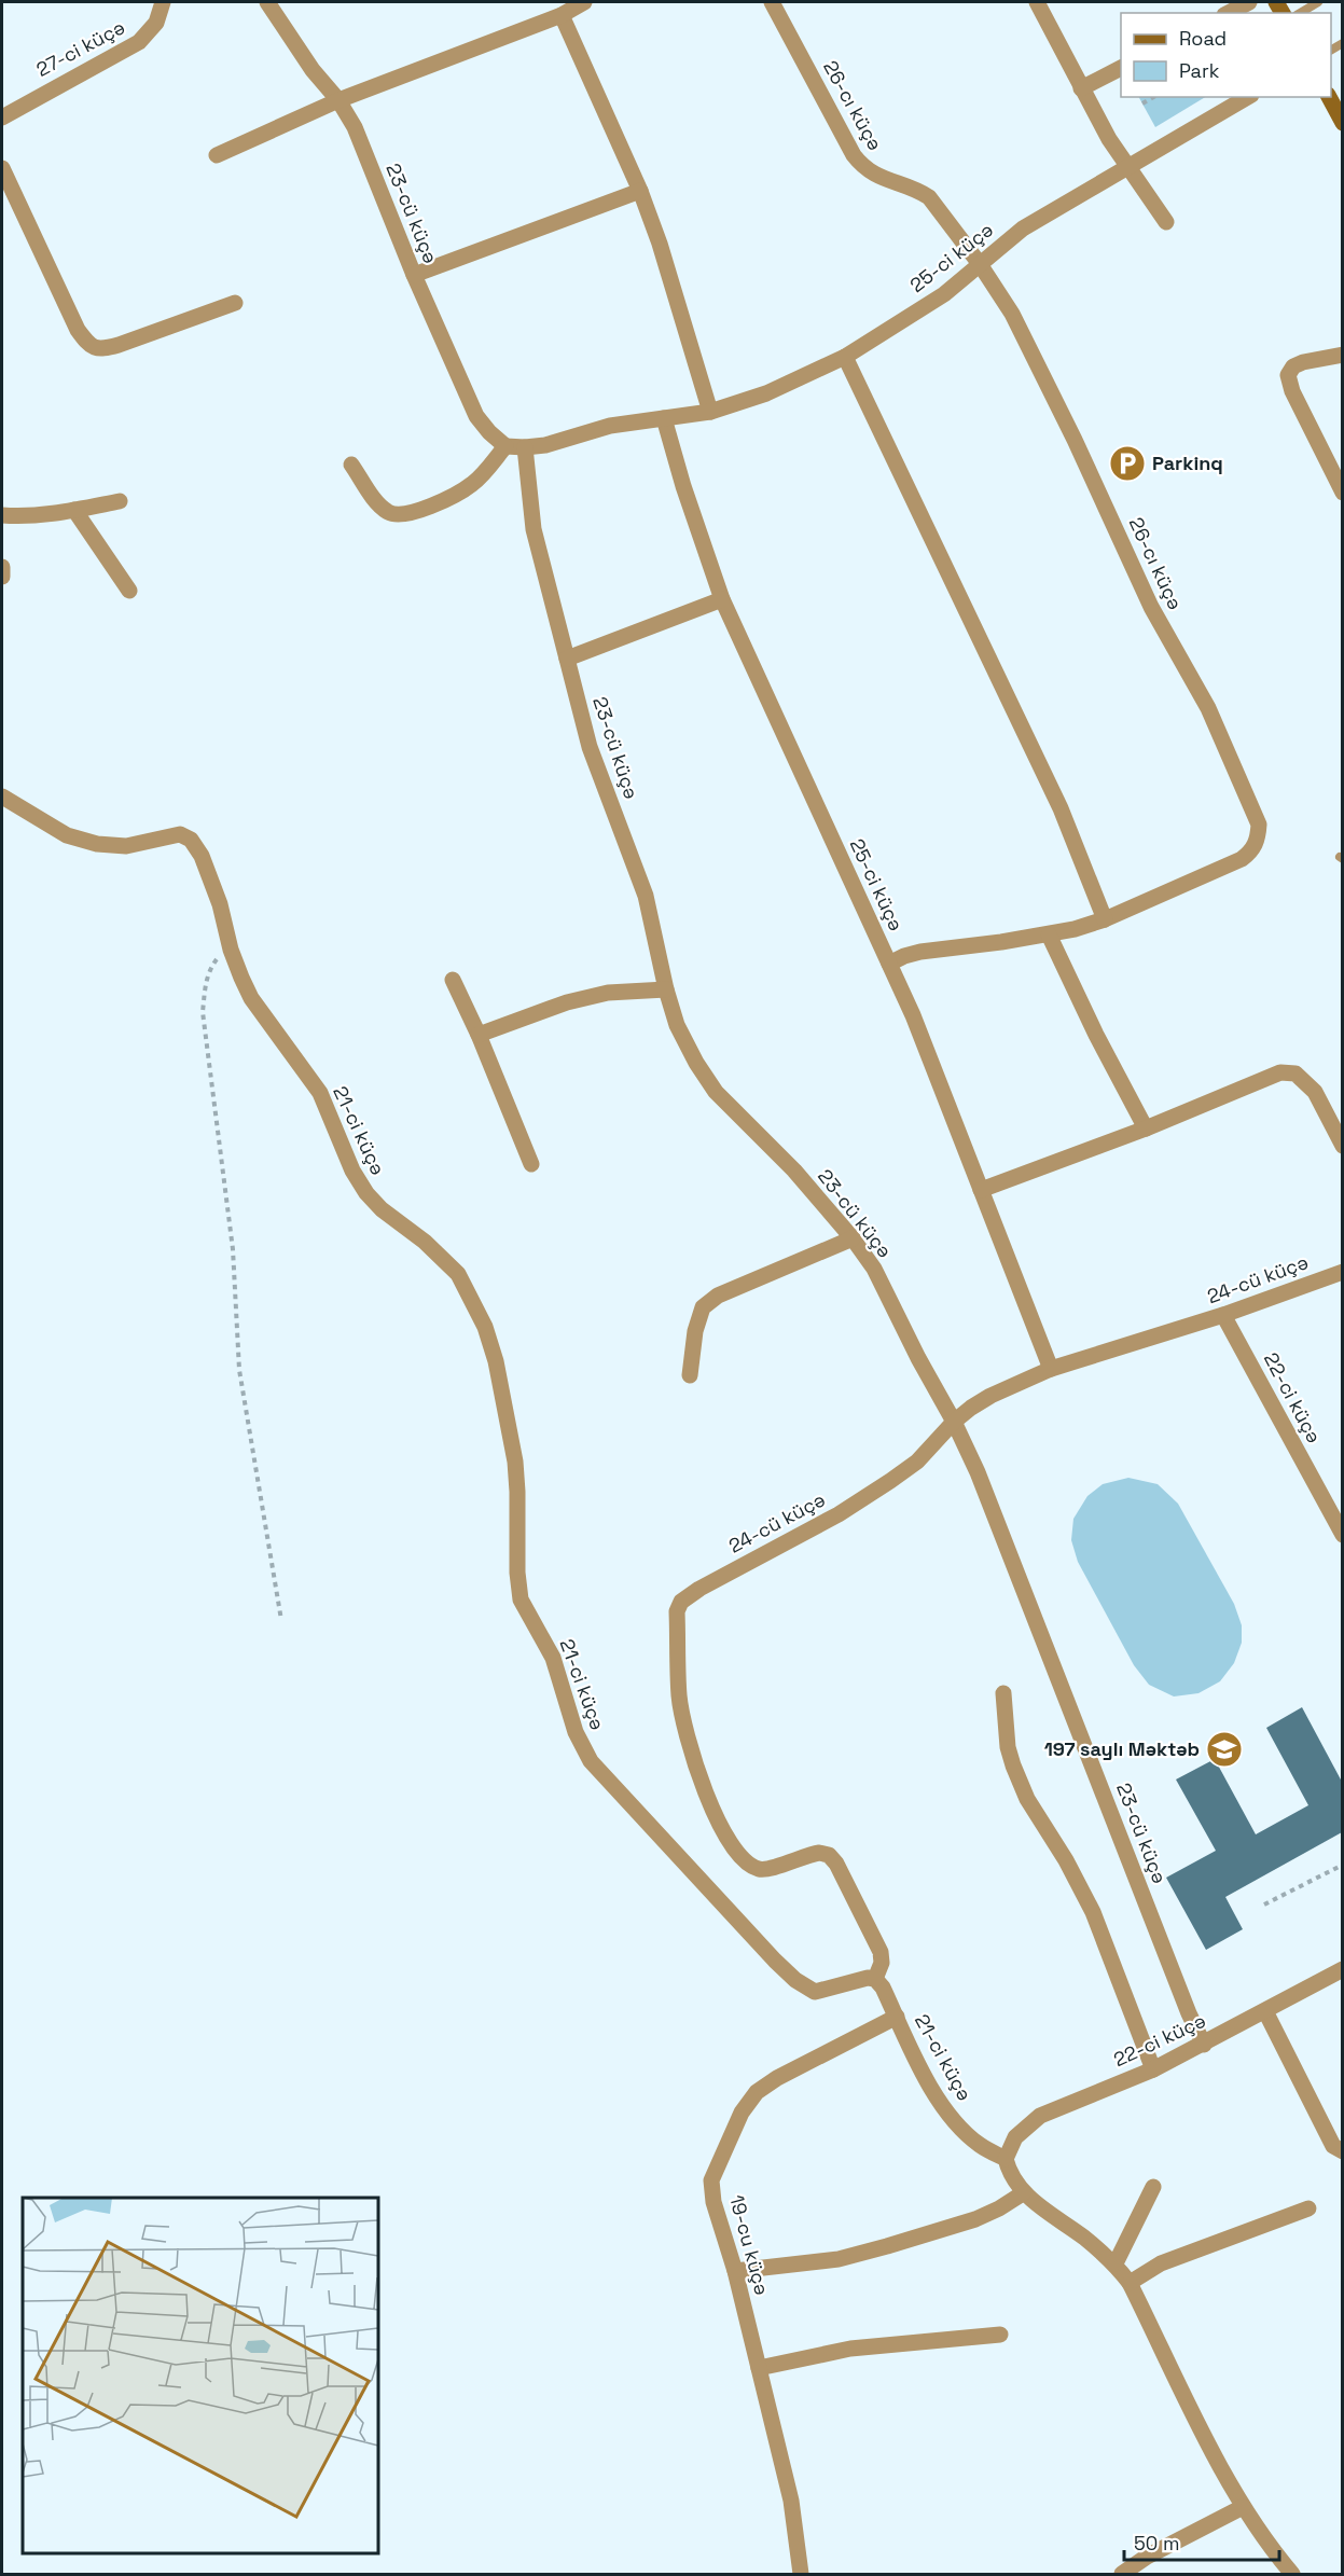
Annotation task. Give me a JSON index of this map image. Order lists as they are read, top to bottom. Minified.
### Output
{"streets":{"street":["27-ci küçə","26-cı küçə","23-cü küçə","25-ci küçə","21-ci küçə","24-cü küçə","22-ci küçə","19-cu küçə"]},"crossings":[["26-cı küçə","25-ci küçə"],["23-cü küçə","25-ci küçə"],["23-cü küçə","24-cü küçə"],["23-cü küçə","22-ci küçə"],["25-ci küçə","24-cü küçə"],["21-ci küçə","24-cü küçə"],["21-ci küçə","22-ci küçə"],["21-ci küçə","19-cu küçə"],["24-cü küçə","22-ci küçə"]],"places":{"parking":["Parkinq"],"school or university":["197 saylı Məktəb"]},"legend":["Road","Park"],"scale_bar":"50 m"}
